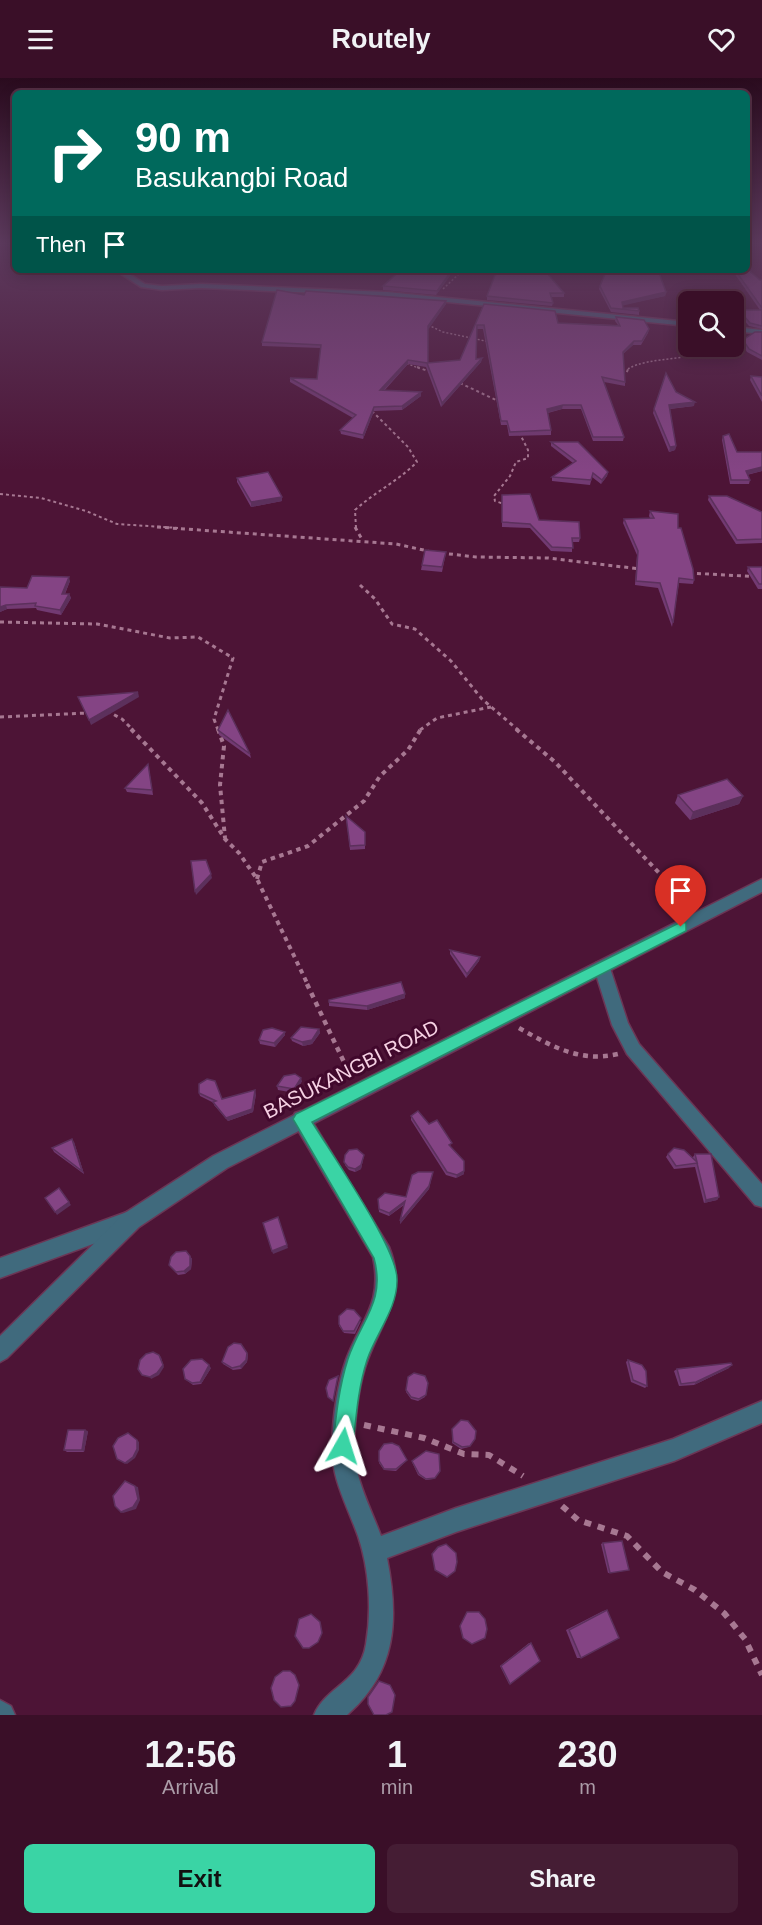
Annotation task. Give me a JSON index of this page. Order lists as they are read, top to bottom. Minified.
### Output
{"streets":{"street":["BASUKANGBI ROAD"]},"page":{"header":"Routely","turn":["90 m","Basukangbi Road"],"then":"Then","eta":["12:56","Arrival","1","min","230","m"],"buttons":["Exit","Share"]}}
